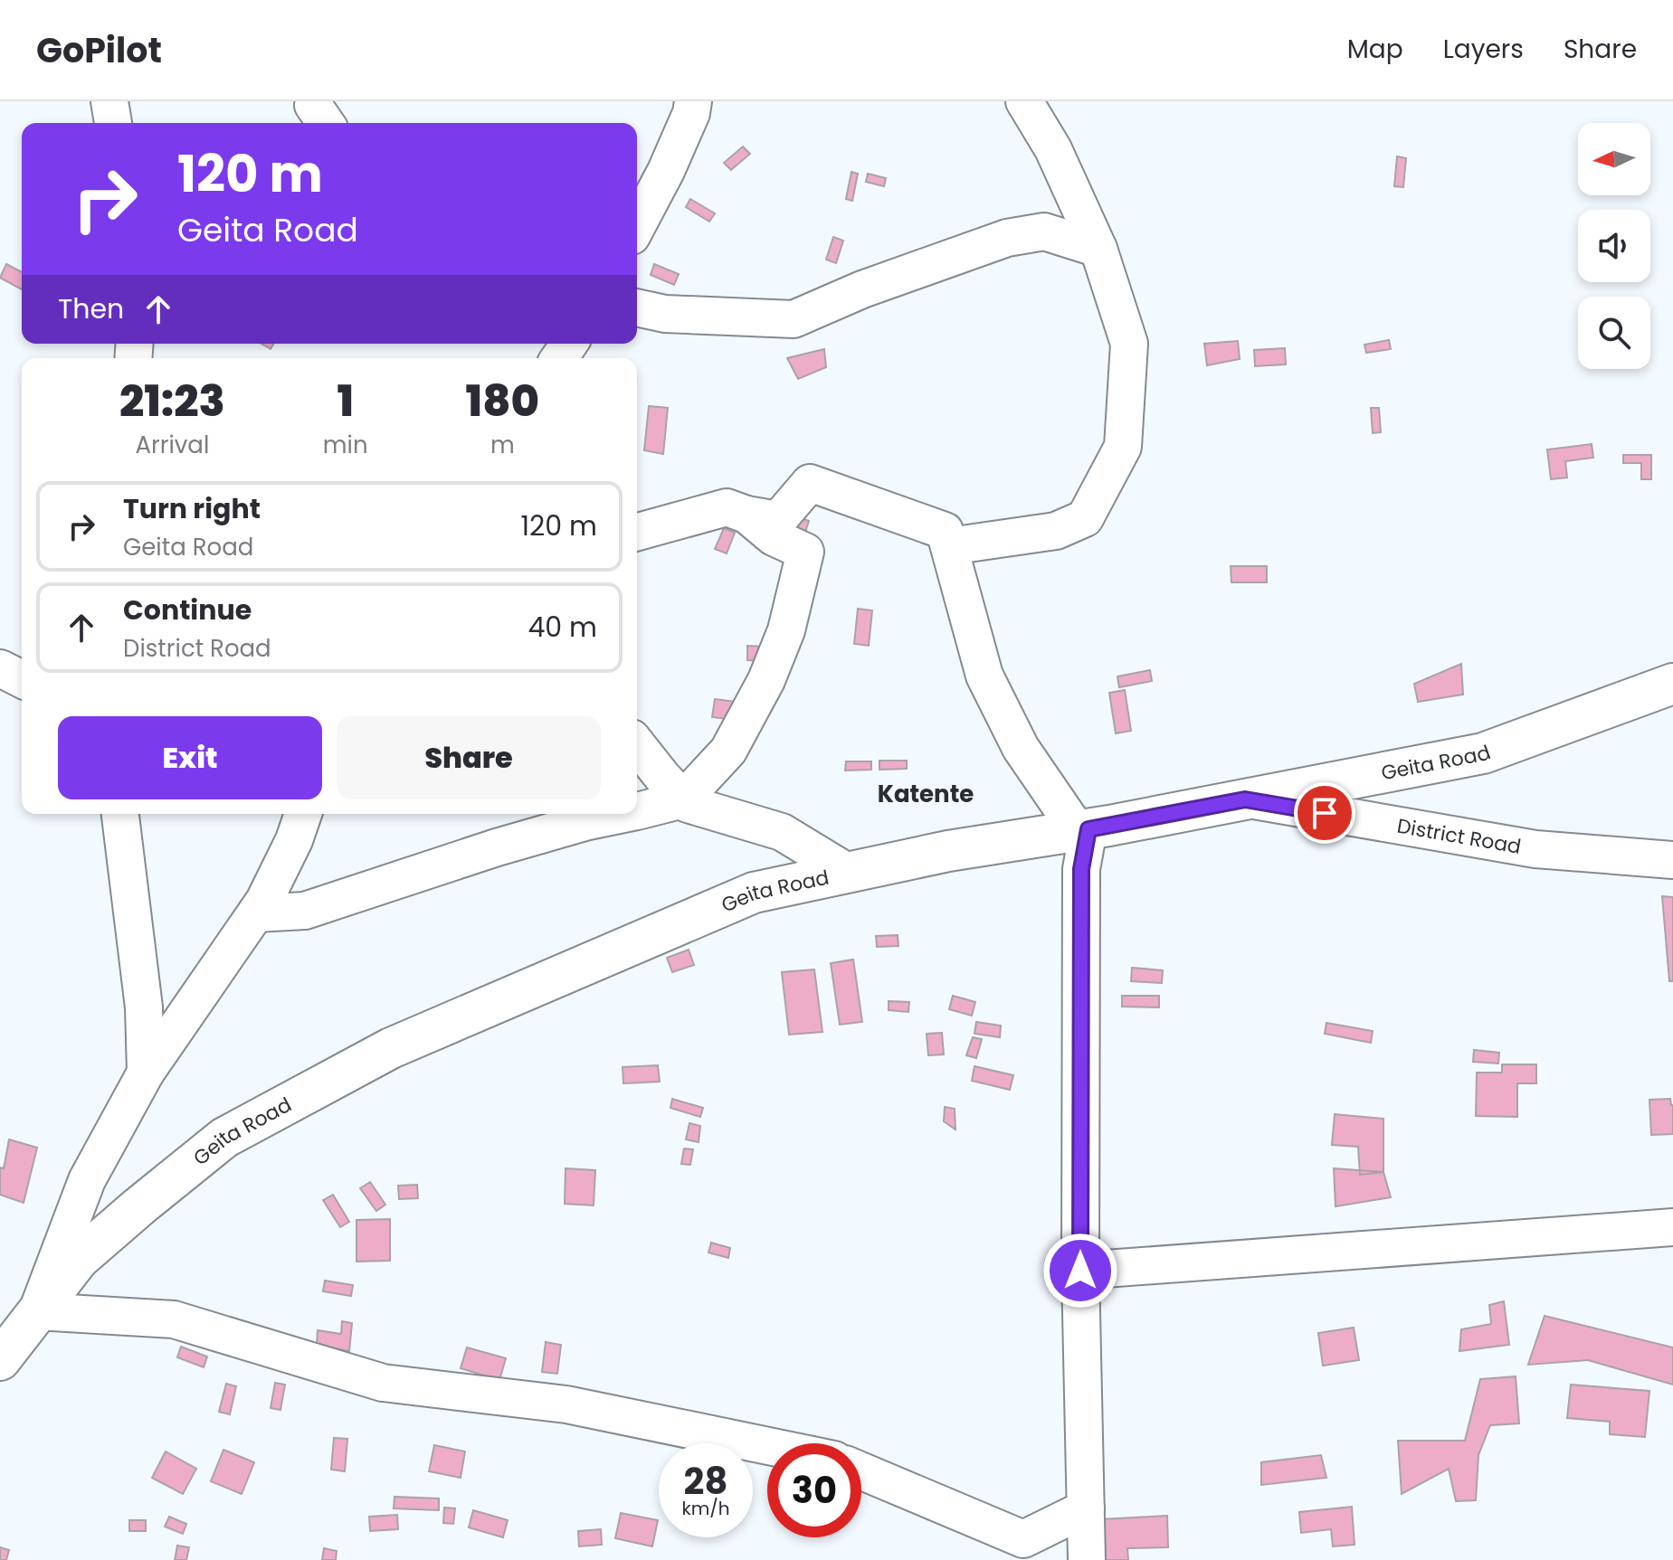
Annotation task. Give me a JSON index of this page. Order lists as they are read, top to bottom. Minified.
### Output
{"streets":{"main road":["Geita Road"],"street":["District Road"]},"crossings":[["Geita Road","District Road"]],"districts":["Katente"],"north":"left","page":{"header":"GoPilot","nav":["Map","Layers","Share"],"turn":["120 m","Geita Road"],"then":"Then","eta":["21:23","Arrival","1","min","180","m"],"list":[{"name":"Turn right","note":"Geita Road","value":"120 m"},{"name":"Continue","note":"District Road","value":"40 m"}],"buttons":["Exit","Share"],"speed":"28 km/h","limit":"30"}}
